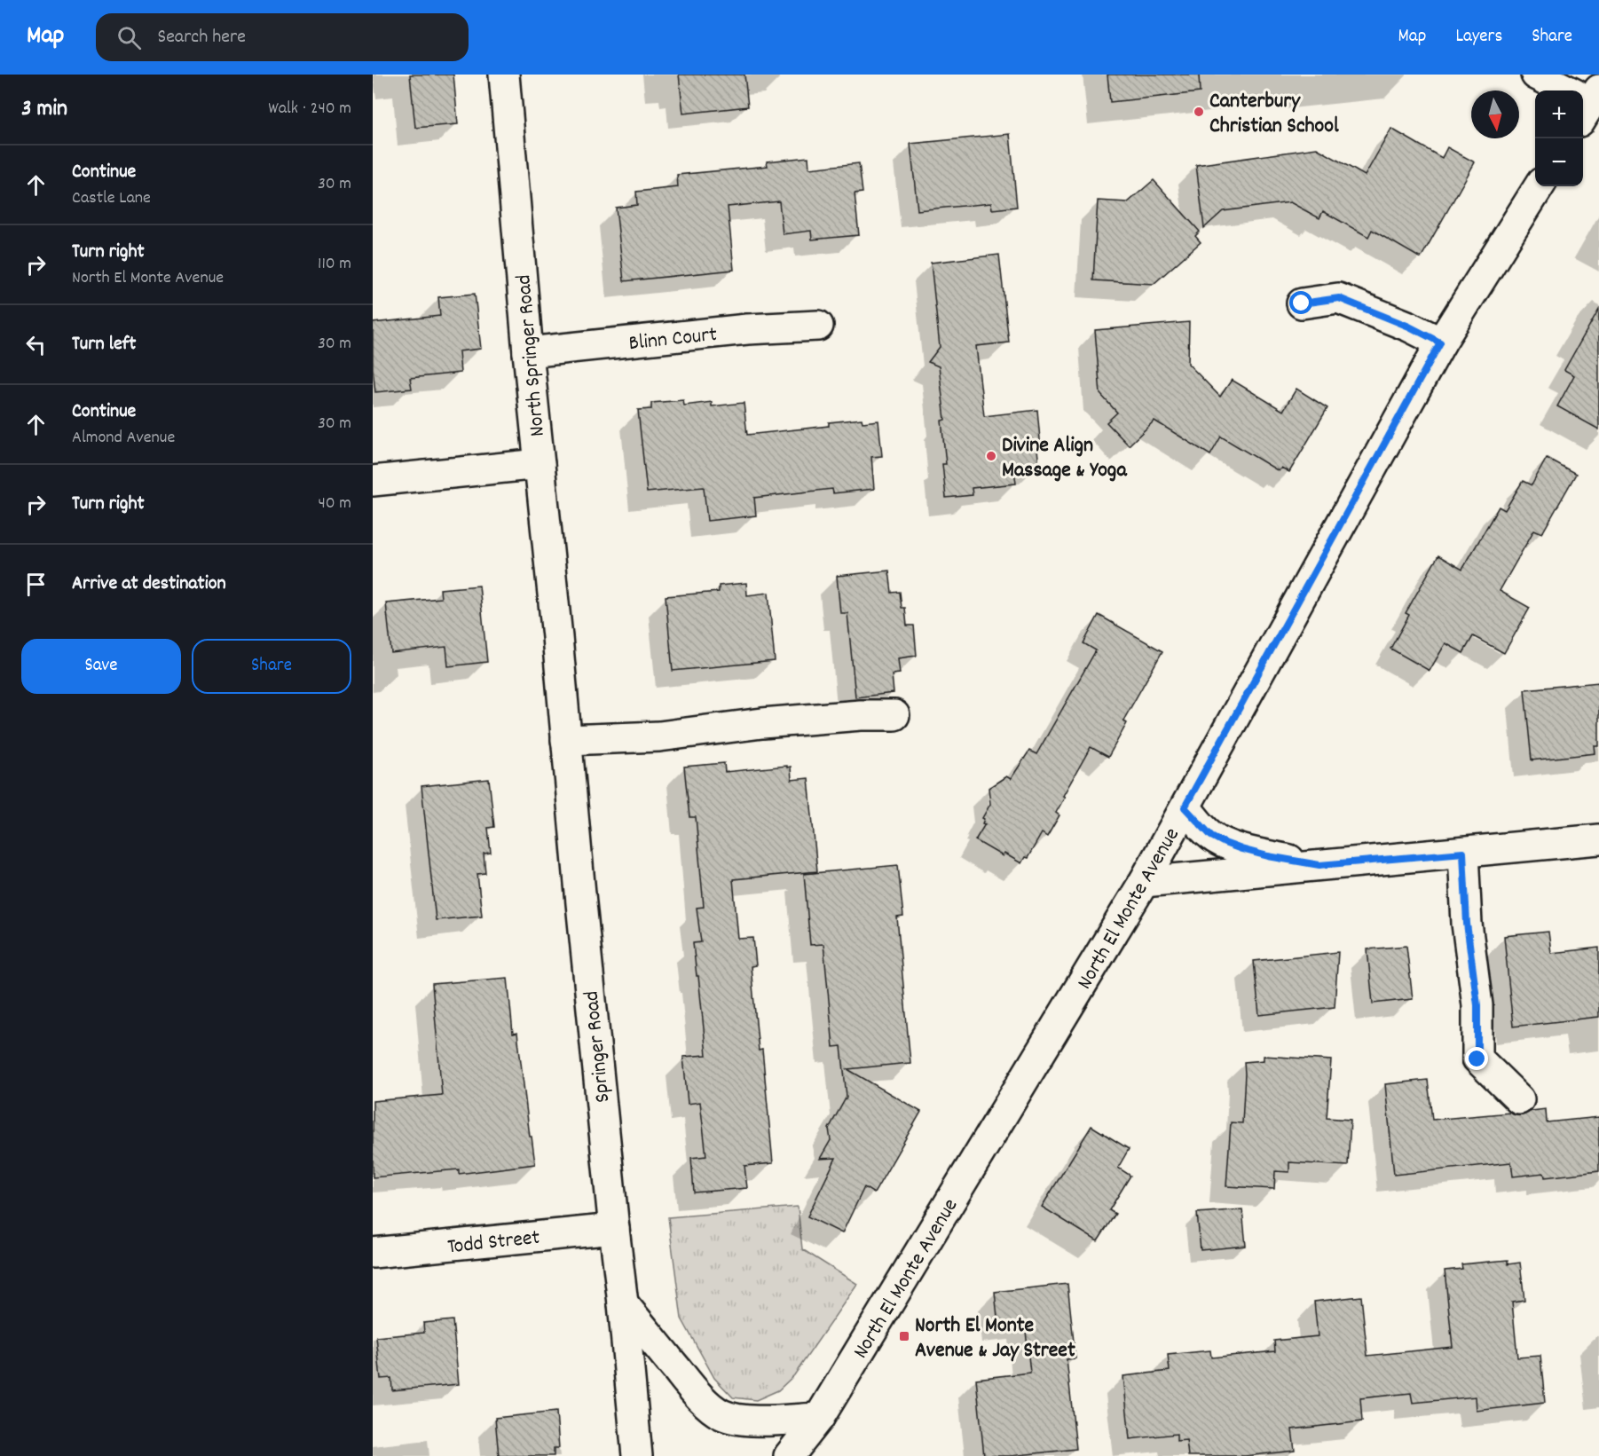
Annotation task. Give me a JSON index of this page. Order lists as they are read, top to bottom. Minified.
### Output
{"streets":{"street":["Blinn Court","North Springer Road","North El Monte Avenue","Springer Road","Todd Street"]},"crossings":[["Blinn Court","North Springer Road"],["North Springer Road","Springer Road"],["Springer Road","Todd Street"]],"places":{"other":["Canterbury Christian School","Divine Align Massage & Yoga"],"transit":["North El Monte Avenue & Jay Street"]},"north":"bottom","page":{"header":"Map","search":"Search here","nav":["Map","Layers","Share"],"heading":["3 min","Walk · 240 m"],"map_buttons":["+","−"],"list":[["Continue","Castle Lane","30 m"],["Turn right","North El Monte Avenue","110 m"],["Turn left","30 m"],["Continue","Almond Avenue","30 m"],["Turn right","40 m"],"Arrive at destination"],"buttons":["Save","Share"]}}
